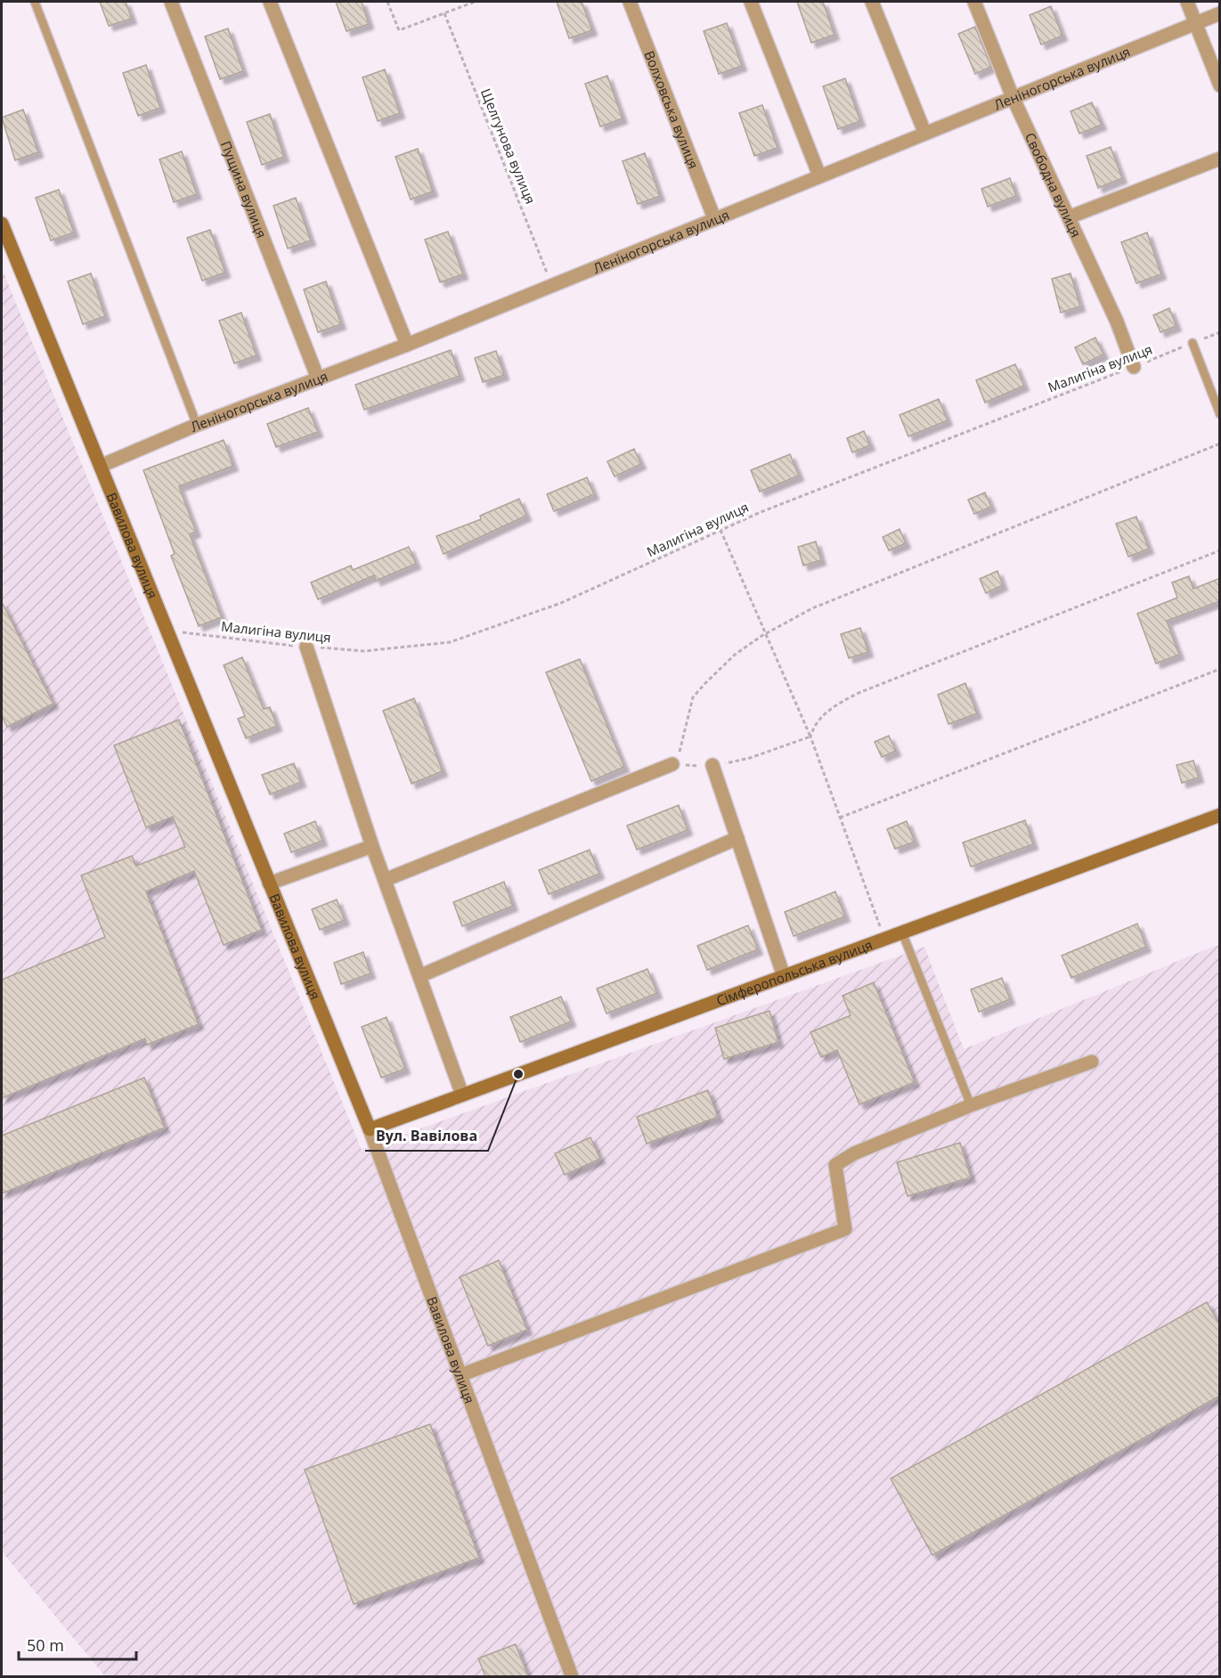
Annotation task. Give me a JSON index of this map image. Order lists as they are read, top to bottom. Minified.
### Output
{"streets":{"street":["Леніногорська вулиця","Волховська вулиця","Свободна вулиця","Пущина вулиця","Вавилова вулиця","Сімферопольська вулиця"],"path":["Щелгунова вулиця","Малигіна вулиця"]},"crossings":[["Леніногорська вулиця","Волховська вулиця"],["Леніногорська вулиця","Щелгунова вулиця"],["Леніногорська вулиця","Свободна вулиця"],["Леніногорська вулиця","Пущина вулиця"],["Леніногорська вулиця","Вавилова вулиця"],["Свободна вулиця","Малигіна вулиця"],["Малигіна вулиця","Вавилова вулиця"],["Вавилова вулиця","Сімферопольська вулиця"]],"places":["Вул. Вавілова"],"scale_bar":"50 m"}
